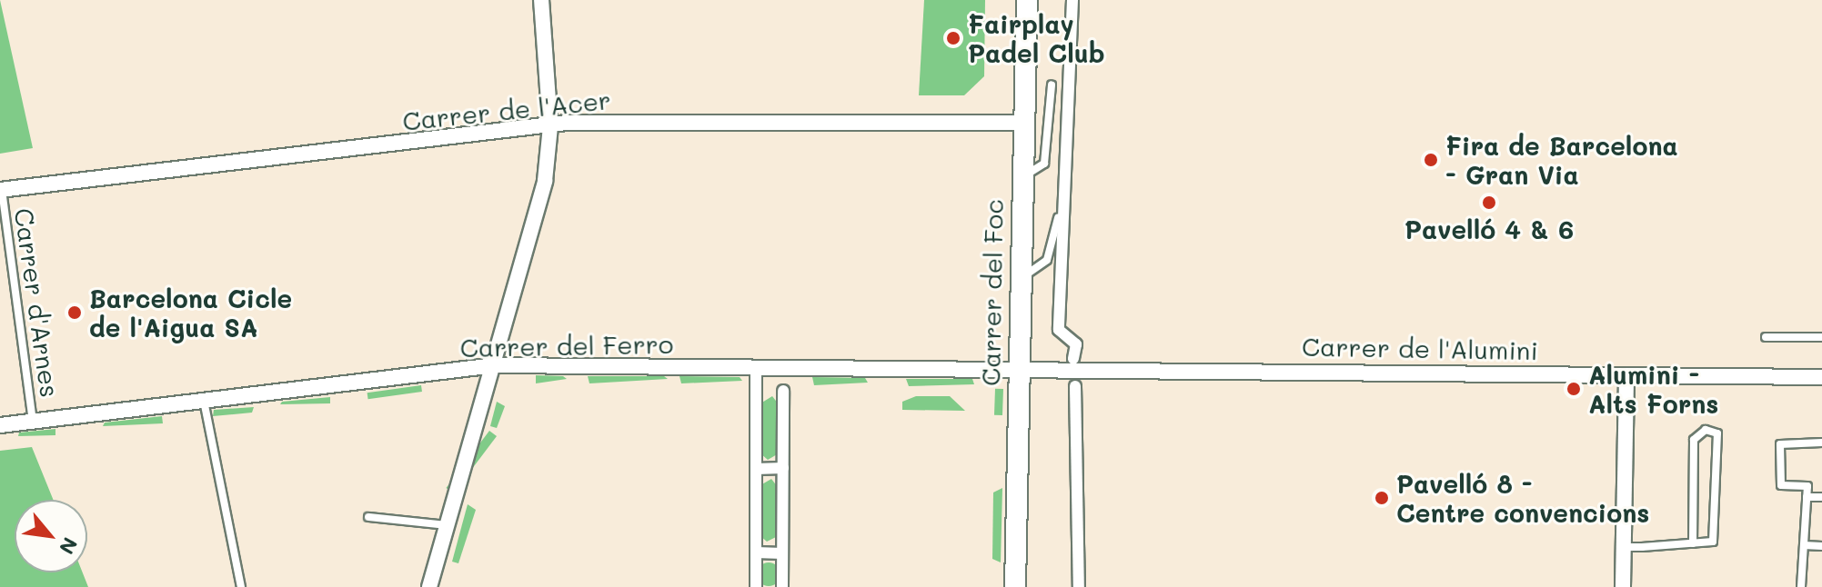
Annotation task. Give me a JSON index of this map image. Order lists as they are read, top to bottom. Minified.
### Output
{"streets":{"street":["Carrer de l'Acer","Carrer del Foc","Carrer del Ferro","Carrer de l'Alumini"],"lane":["Carrer d'Arnes"]},"crossings":[["Carrer de l'Acer","Carrer del Foc"],["Carrer de l'Acer","Carrer d'Arnes"],["Carrer del Foc","Carrer del Ferro"],["Carrer del Foc","Carrer de l'Alumini"],["Carrer d'Arnes","Carrer del Ferro"],["Carrer del Ferro","Carrer de l'Alumini"]],"places":["Fairplay Padel Club","Fira de Barcelona - Gran Via","Pavelló 4 & 6","Barcelona Cicle de l'Aigua SA","Alumini - Alts Forns","Pavelló 8 - Centre convencions"],"north":"bottom right"}
